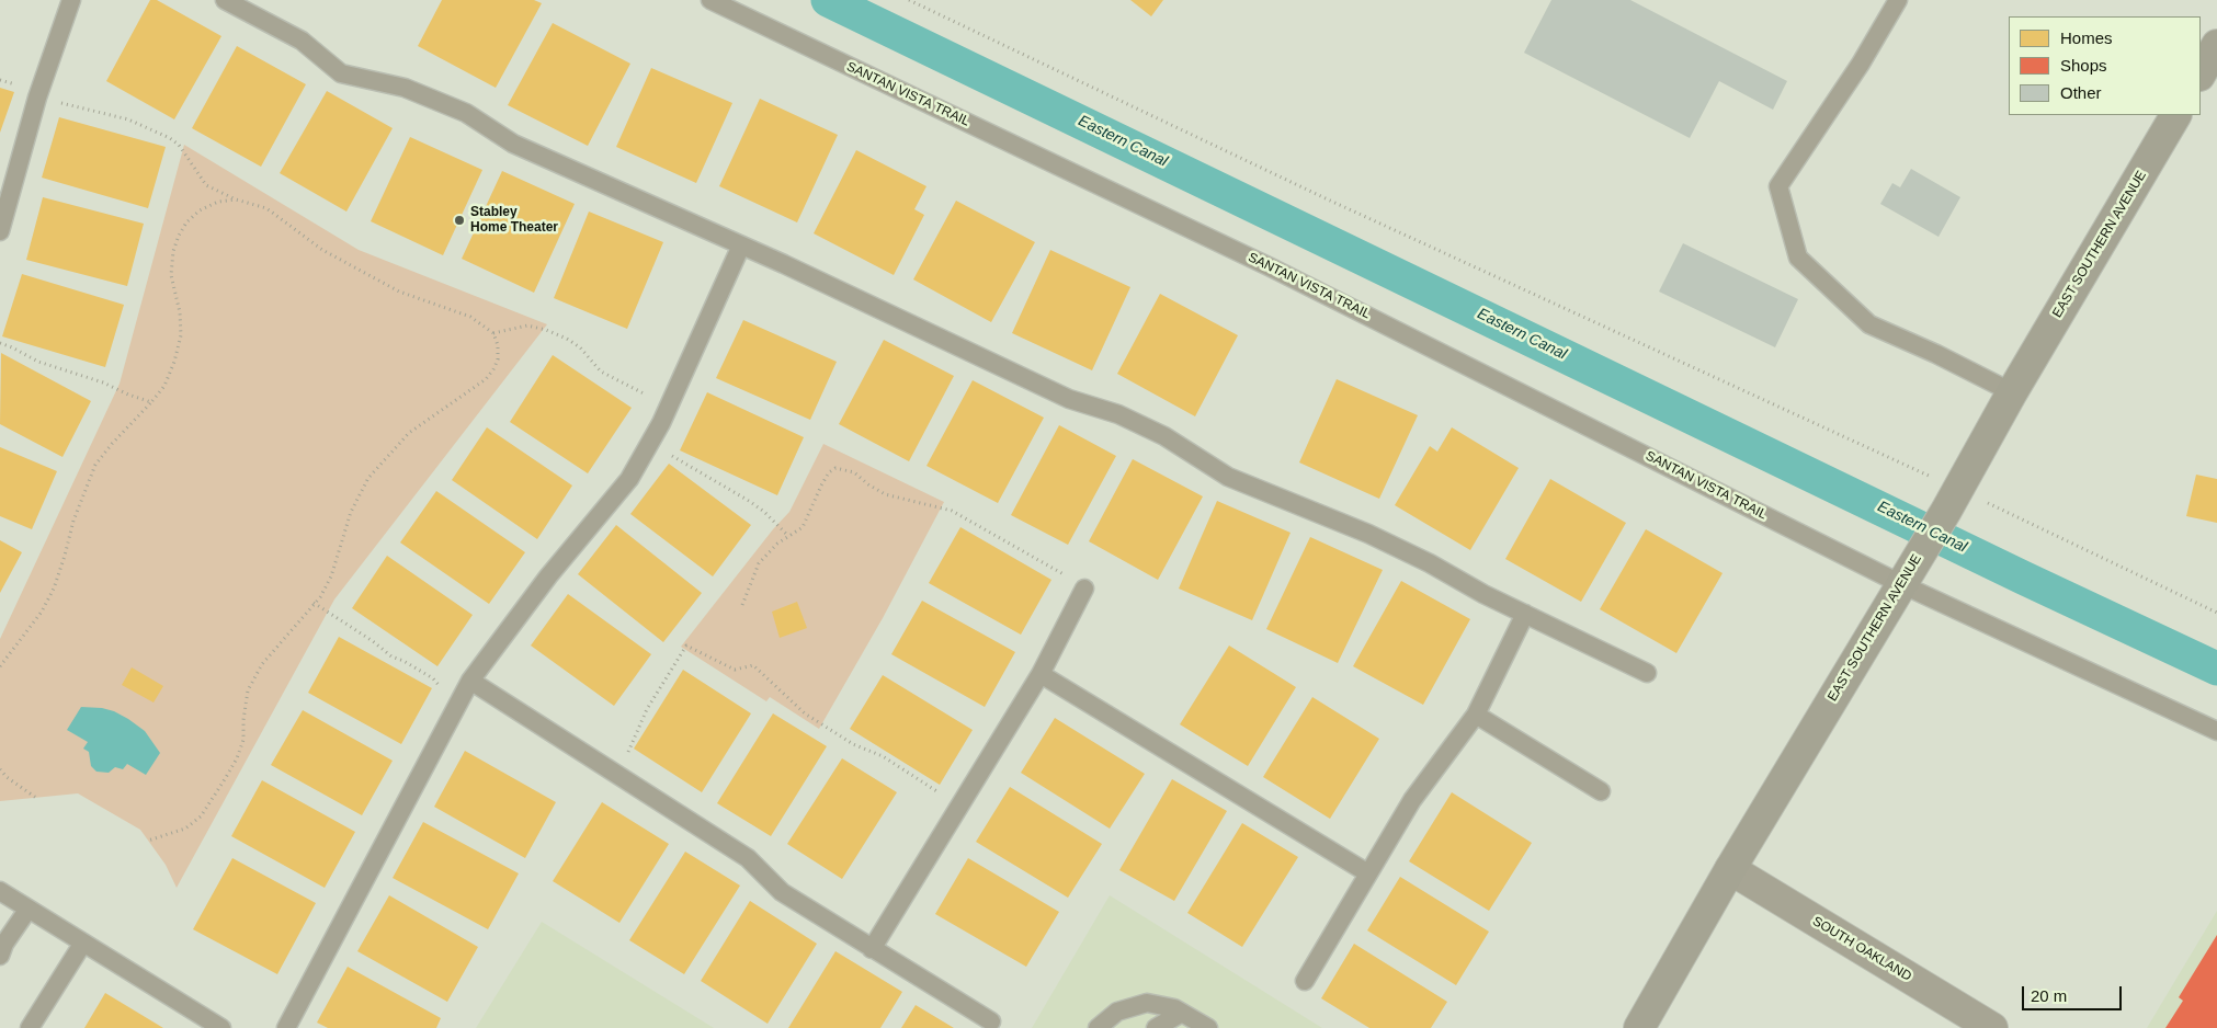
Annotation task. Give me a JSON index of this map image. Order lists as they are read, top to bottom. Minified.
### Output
{"streets":{"main road":["EAST SOUTHERN AVENUE"],"street":["SOUTH OAKLAND"],"lane":["SANTAN VISTA TRAIL"]},"crossings":[["SANTAN VISTA TRAIL","EAST SOUTHERN AVENUE"],["EAST SOUTHERN AVENUE","SOUTH OAKLAND"]],"water":["Eastern Canal"],"places":["Stabley Home Theater"],"legend":["Homes","Shops","Other"],"scale_bar":"20 m"}
